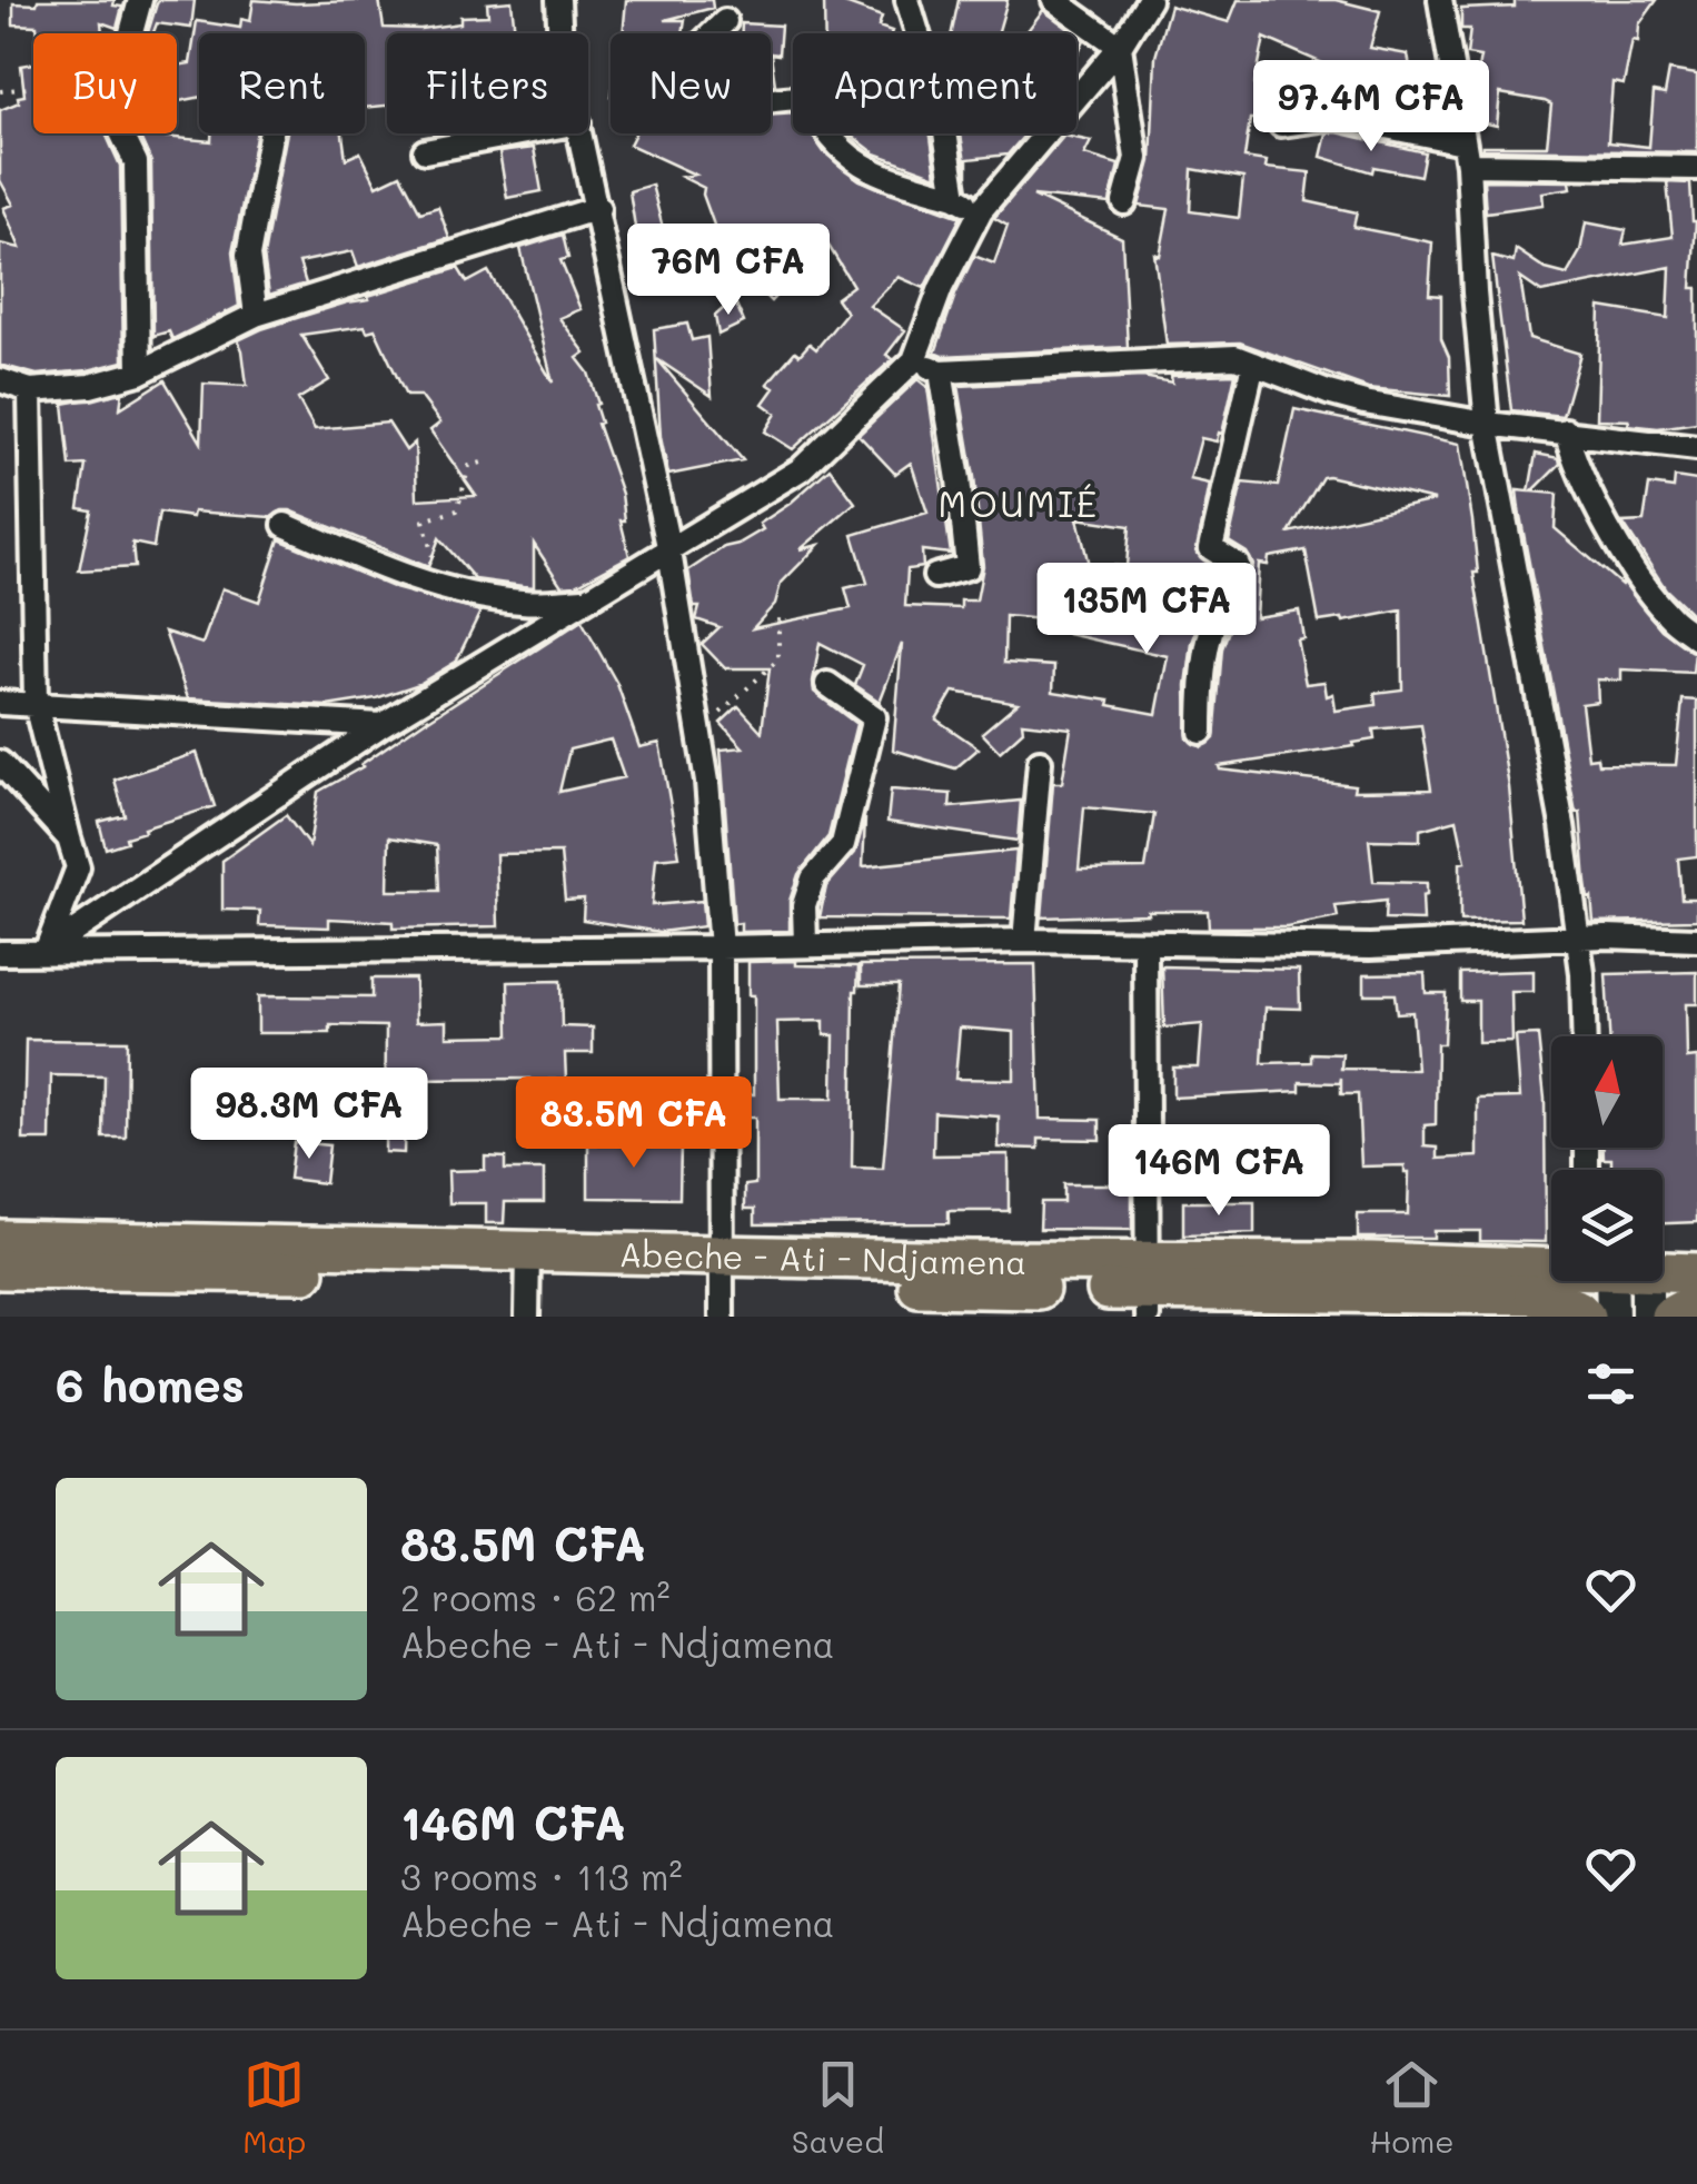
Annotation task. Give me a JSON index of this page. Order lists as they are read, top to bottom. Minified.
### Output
{"streets":{"highway":["Abeche - Ati - Ndjamena"]},"districts":["MOUMIÉ"],"north":"top","page":{"chip":["Buy","Rent","Filters","New","Apartment"],"price":["97.4M CFA","76M CFA","135M CFA","98.3M CFA","83.5M CFA","146M CFA"],"heading":"6 homes","list":[{"name":"83.5M CFA","note":"2 rooms · 62 m² · Abeche - Ati - Ndjamena"},{"name":"146M CFA","note":"3 rooms · 113 m² · Abeche - Ati - Ndjamena"}],"tabs":["Map","Saved","Home"]}}
